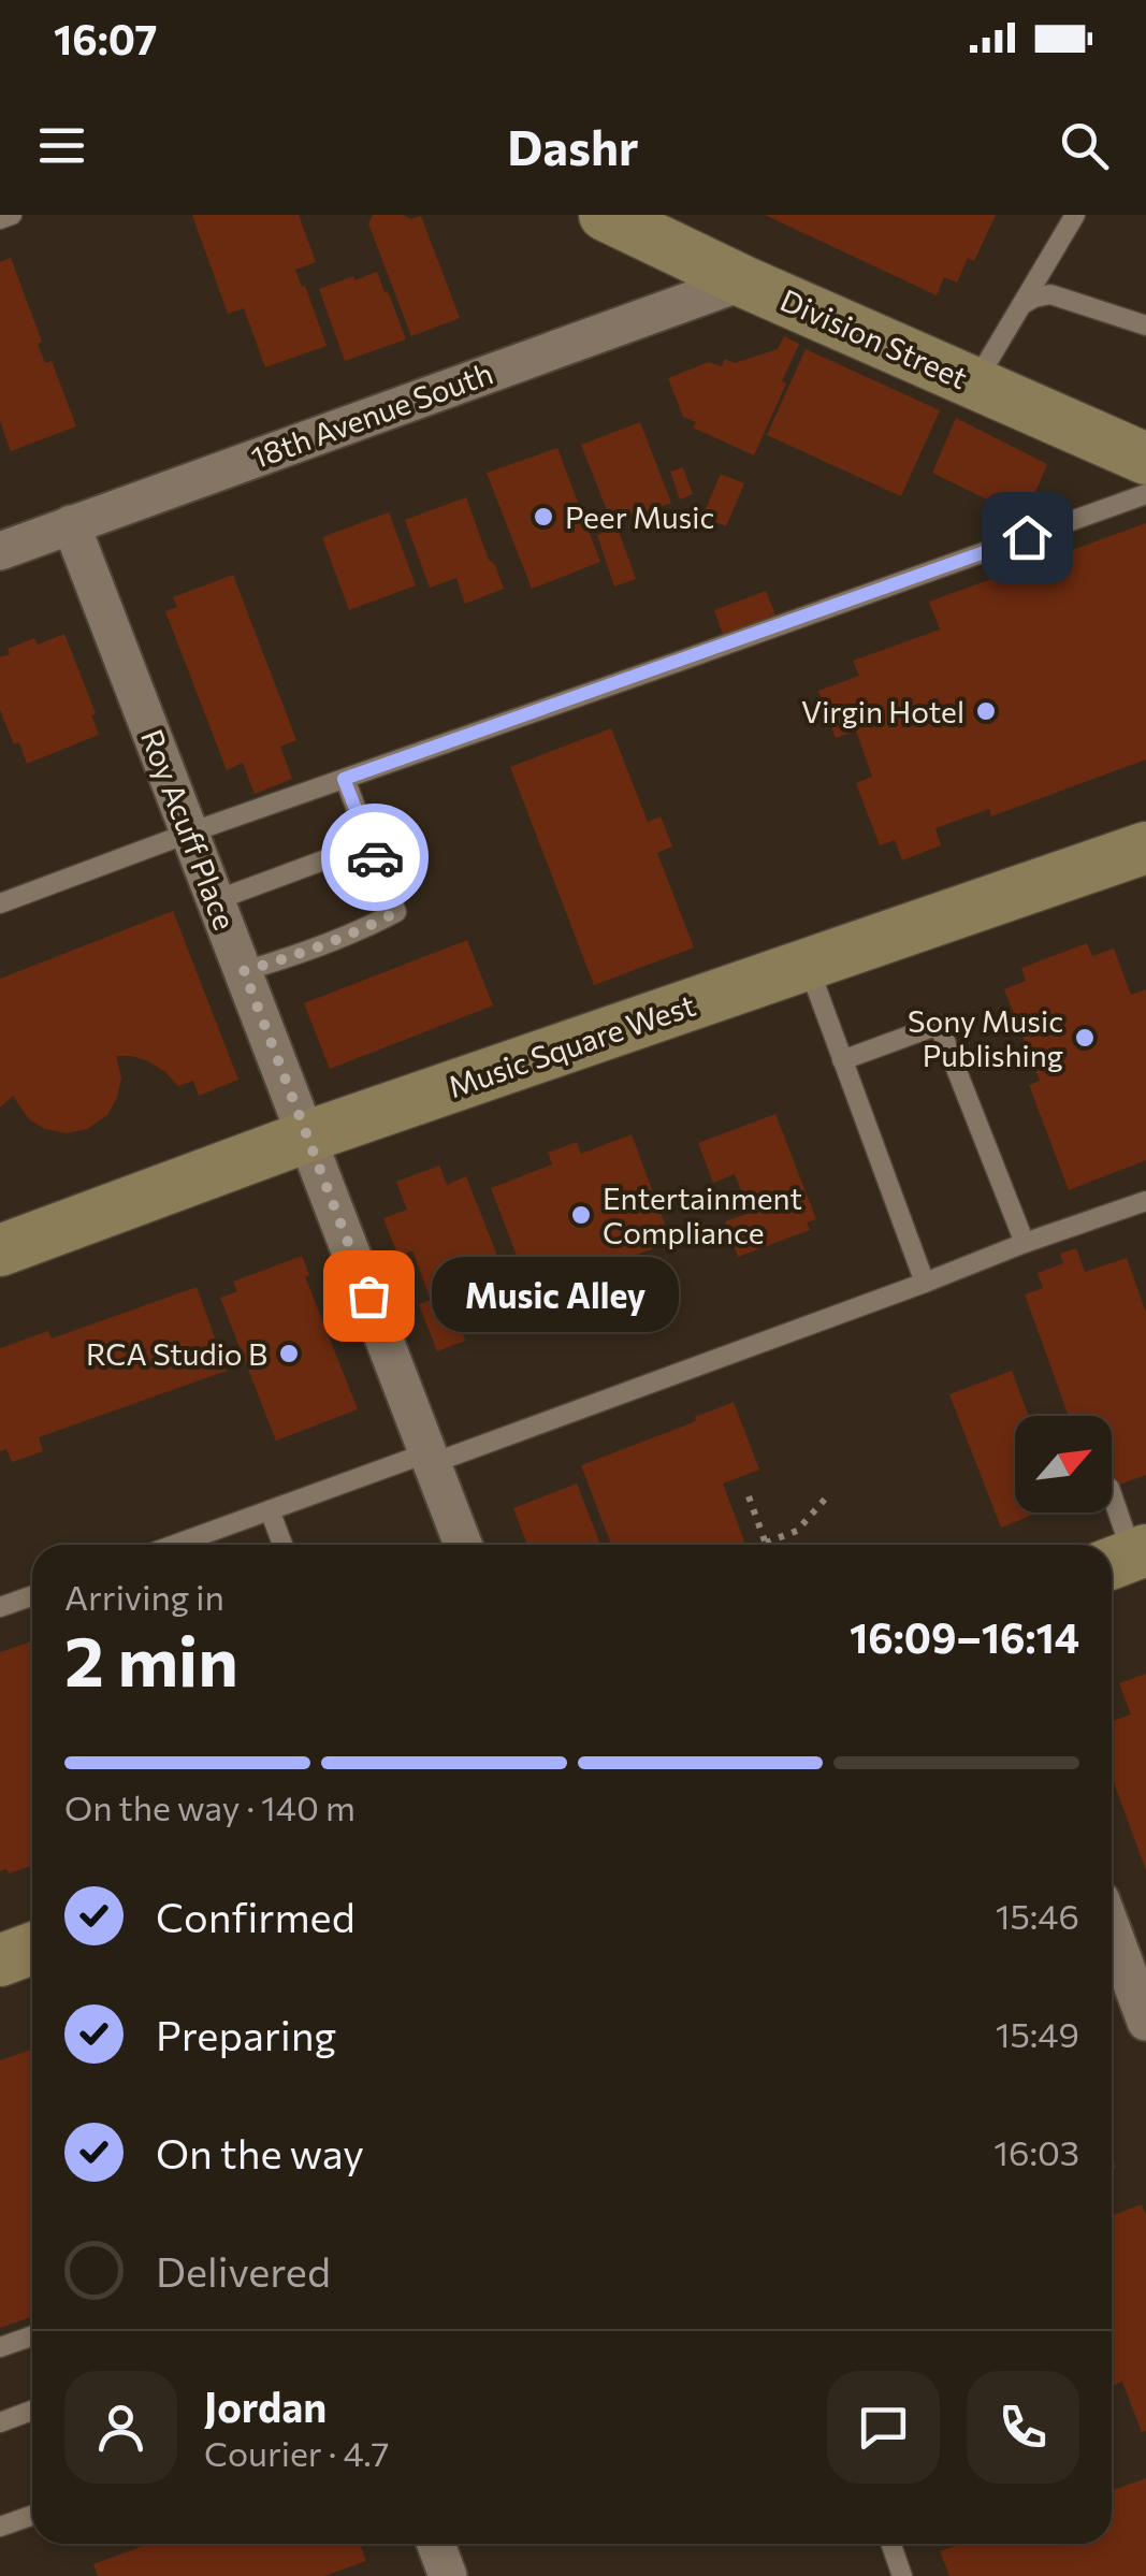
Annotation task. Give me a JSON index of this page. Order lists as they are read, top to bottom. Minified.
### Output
{"streets":{"main road":["Division Street","Music Square West"],"street":["18th Avenue South","Roy Acuff Place"]},"crossings":[["Division Street","18th Avenue South"],["18th Avenue South","Roy Acuff Place"],["Roy Acuff Place","Music Square West"]],"places":["Peer Music","Virgin Hotel","Sony Music Publishing","Entertainment Compliance","Music Alley","RCA Studio B"],"north":"top right","page":{"status":"16:07","header":"Dashr","bubble":"Music Alley","heading":["2 min","Arriving in","16:09–16:14"],"panel":["Jordan","Courier · 4.7"],"bar":"On the way · 140 m","list":[["Confirmed","15:46"],["Preparing","15:49"],["On the way","16:03"],"Delivered"]}}
